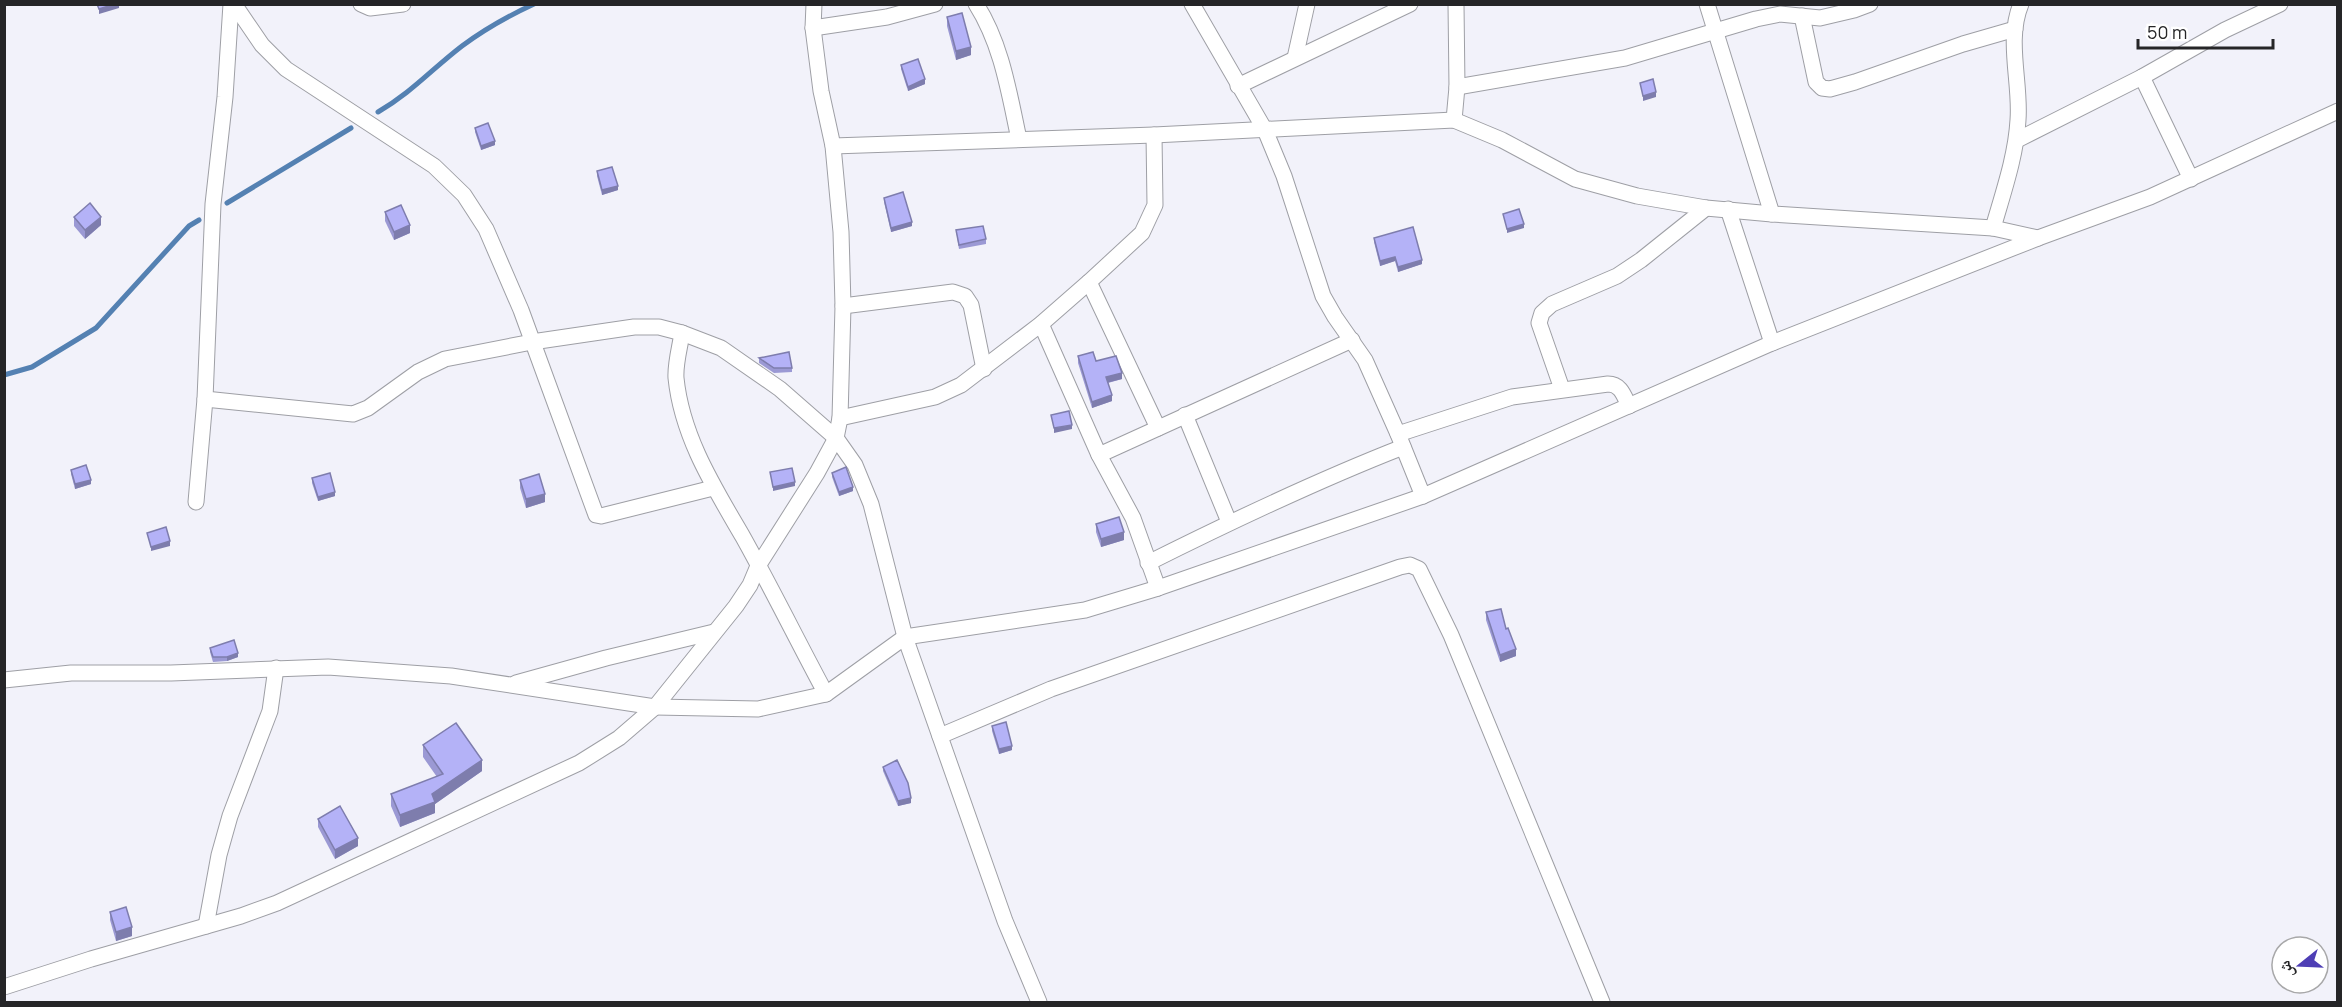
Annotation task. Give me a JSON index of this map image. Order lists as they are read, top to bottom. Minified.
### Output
{"scale_bar":"50 m","north":"left"}
